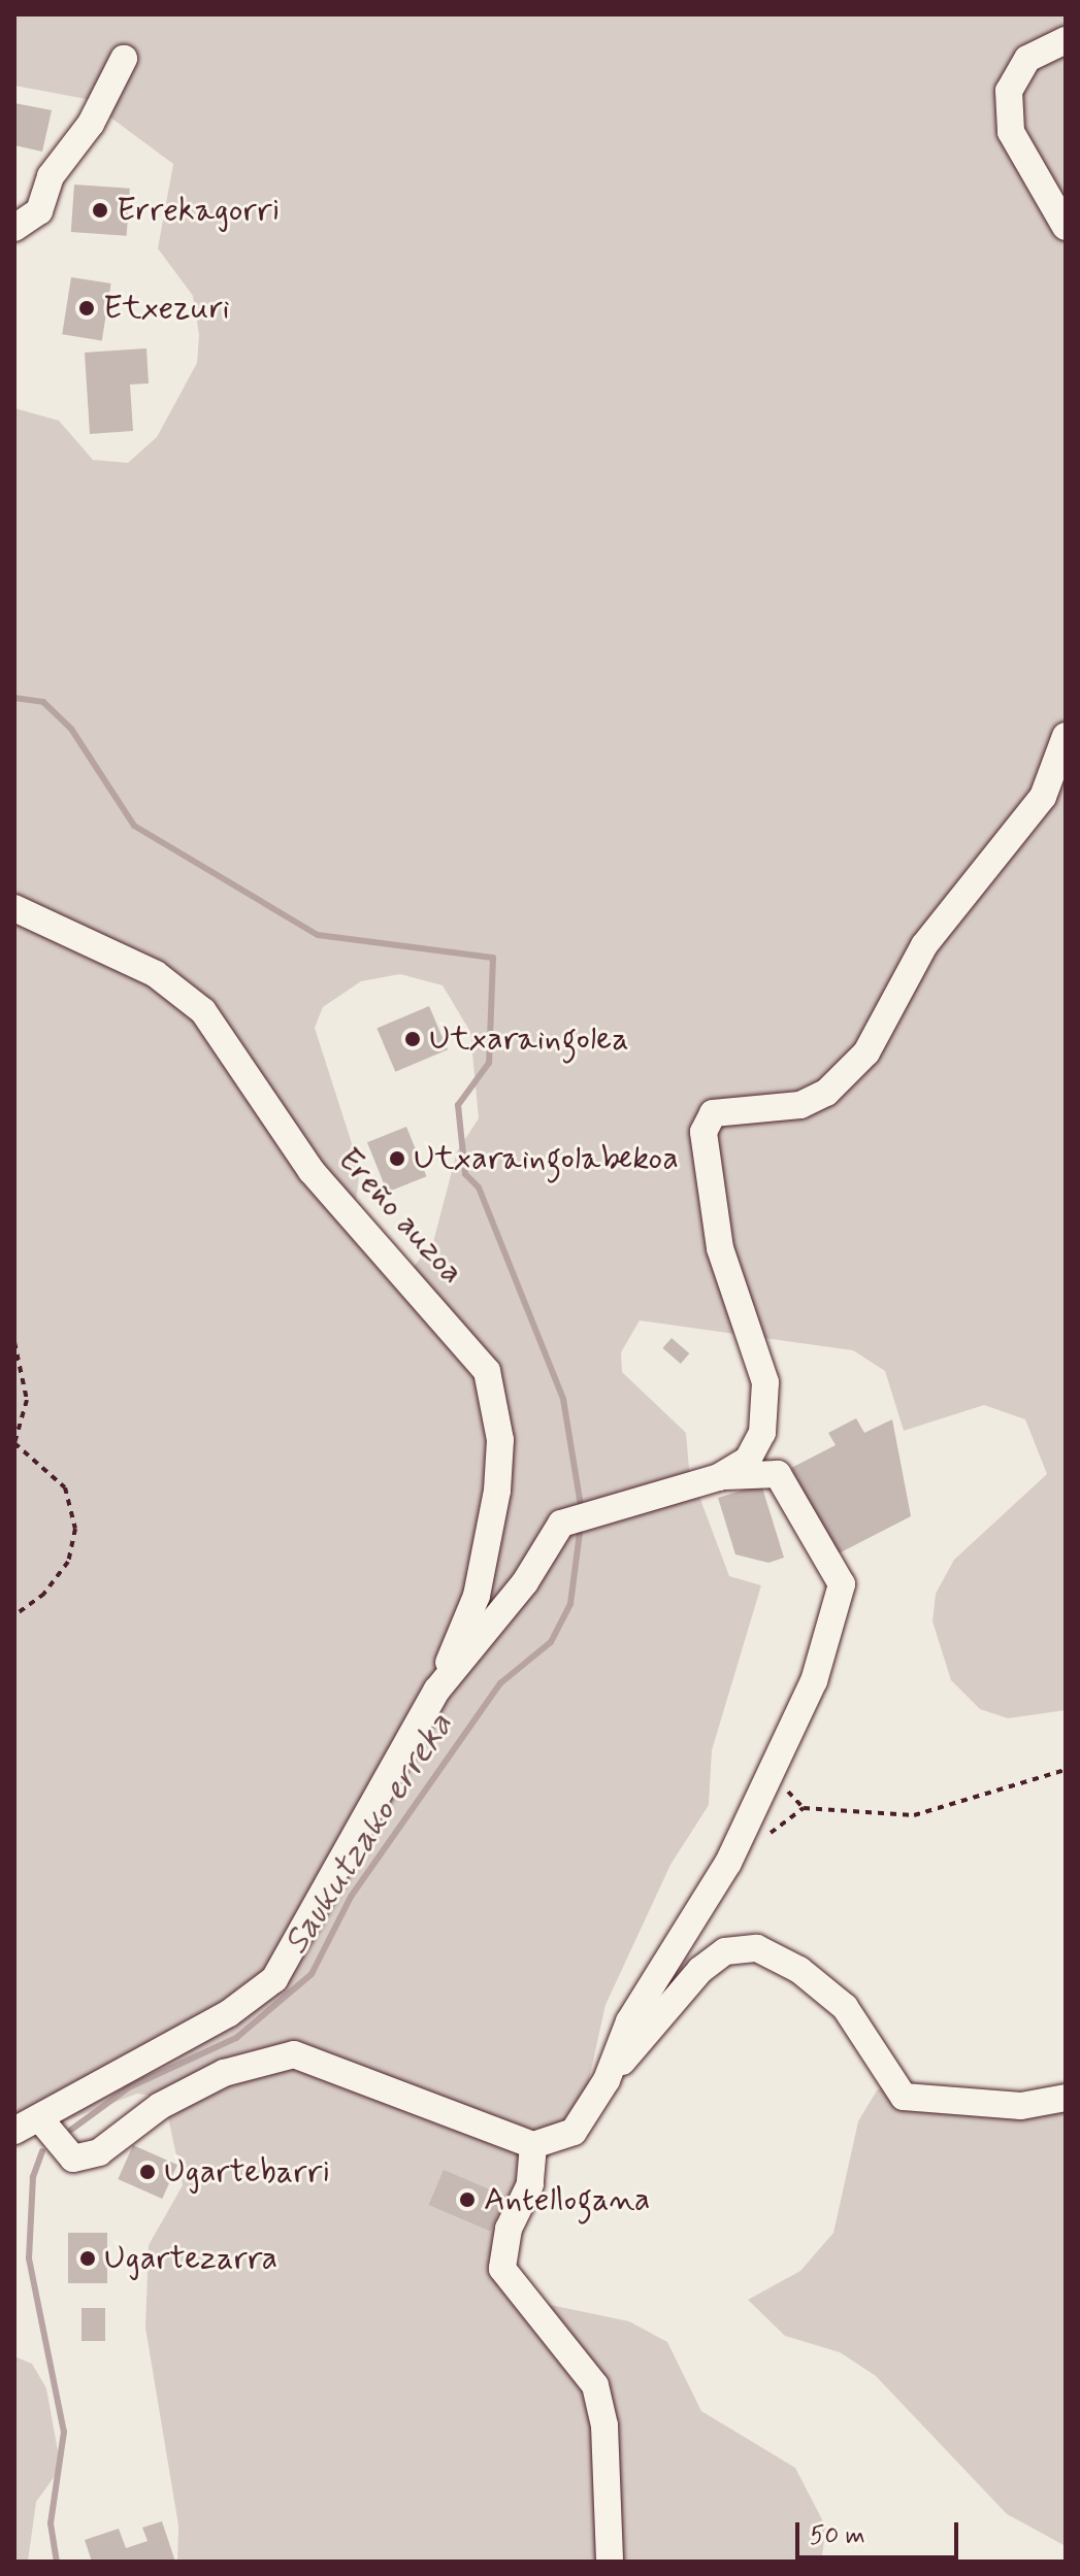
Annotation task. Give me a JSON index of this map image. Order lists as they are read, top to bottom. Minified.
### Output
{"streets":{"street":["Ereño auzoa"]},"water":["Saukutzako erreka"],"places":["Errekagorri","Etxezuri","Utxaraingolea","Utxaraingolabekoa","Ugartebarri","Antellogana","Ugartezarra"],"scale_bar":"50 m"}
